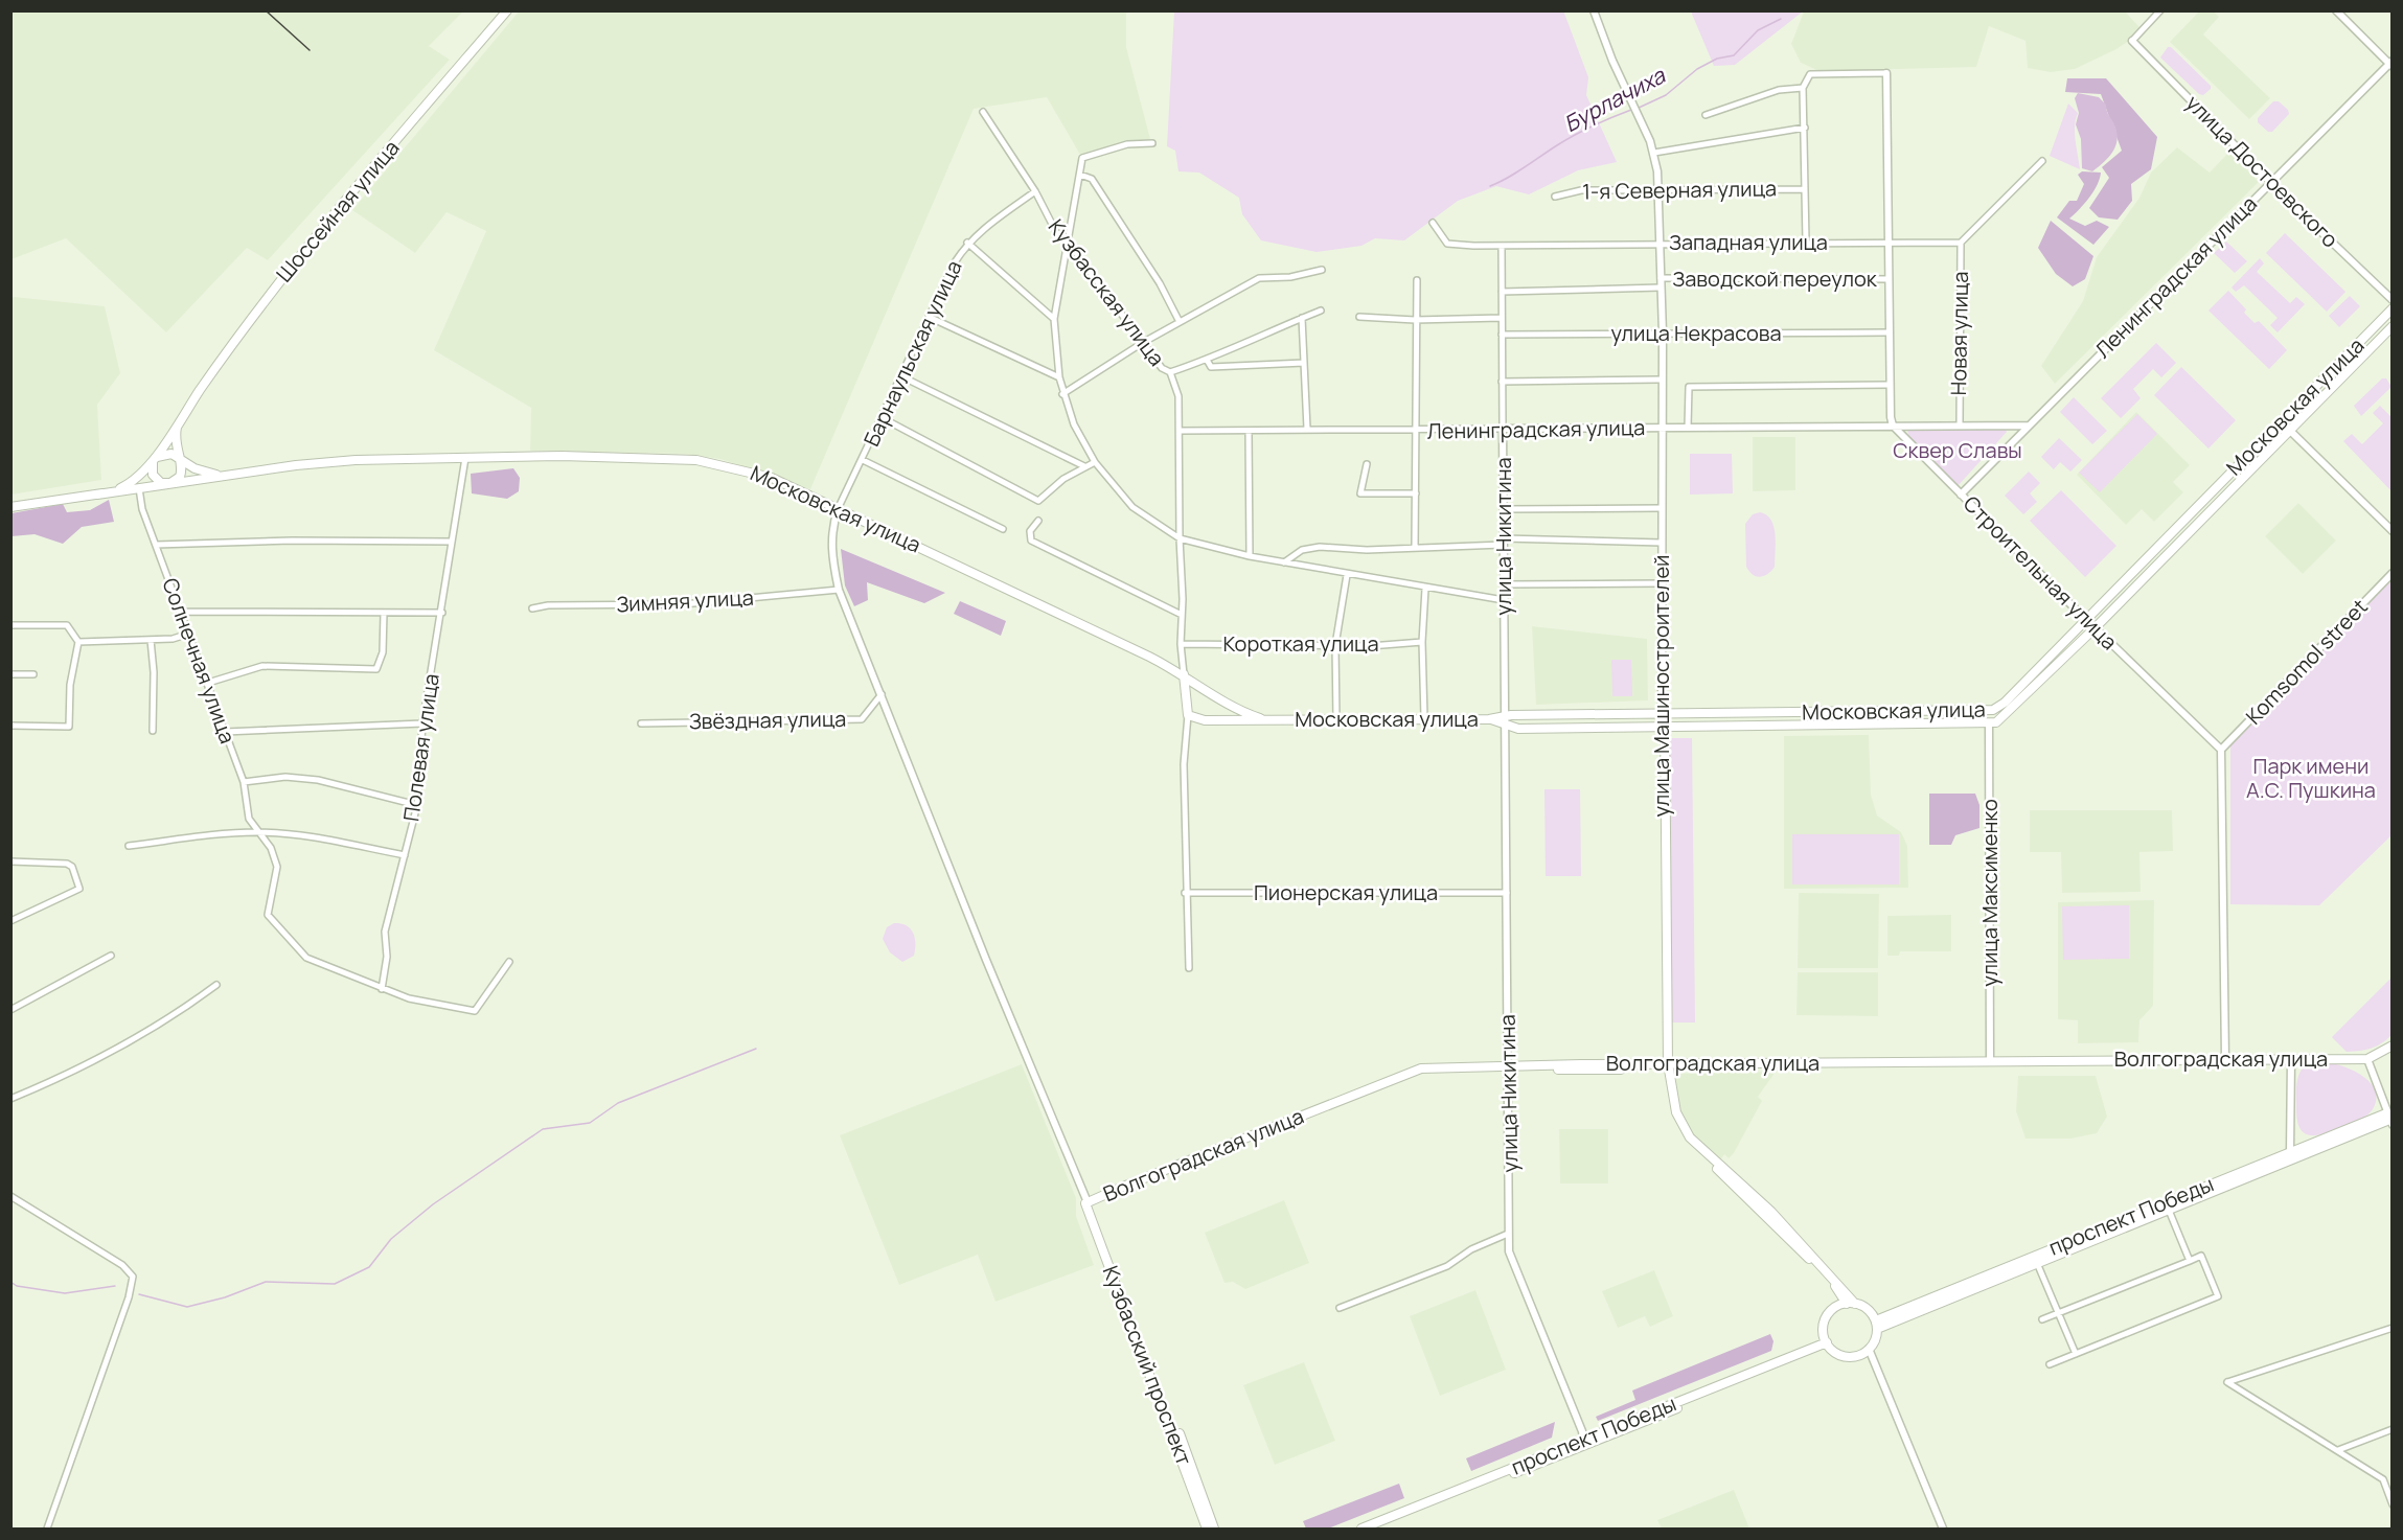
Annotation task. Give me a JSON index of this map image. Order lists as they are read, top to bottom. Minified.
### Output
{"streets":{"main road":["Шоссейная улица","Московская улица","улица Машиностроителей","Волгоградская улица","проспект Победы","Кузбасский проспект"],"street":["улица Достоевского","1-я Северная улица","Западная улица","Ленинградская улица","Заводской переулок","Кузбасская улица","улица Некрасова","Новая улица","Барнаульская улица","улица Никитина","Строительная улица","Зимняя улица","Короткая улица","Солнечная улица","Komsomol street","Звёздная улица","Полевая улица","Пионерская улица","улица Максименко"]},"crossings":[["улица Достоевского","Ленинградская улица"],["1-я Северная улица","улица Машиностроителей"],["Шоссейная улица","Московская улица"],["Западная улица","Новая улица"],["Западная улица","улица Никитина"],["Западная улица","улица Машиностроителей"],["Ленинградская улица","Кузбасская улица"],["Ленинградская улица","Новая улица"],["Ленинградская улица","улица Никитина"],["Ленинградская улица","Строительная улица"],["Ленинградская улица","улица Машиностроителей"],["Заводской переулок","улица Никитина"],["Заводской переулок","улица Машиностроителей"],["Кузбасская улица","Барнаульская улица"],["Кузбасская улица","Московская улица"],["Кузбасская улица","Короткая улица"],["улица Некрасова","улица Никитина"],["улица Некрасова","улица Машиностроителей"],["Барнаульская улица","Московская улица"],["Московская улица","улица Никитина"],["Московская улица","Строительная улица"],["Московская улица","Солнечная улица"],["Московская улица","улица Машиностроителей"],["Московская улица","Полевая улица"],["Московская улица","улица Максименко"],["улица Никитина","Пионерская улица"],["улица Никитина","Волгоградская улица"],["улица Никитина","проспект Победы"],["Строительная улица","Komsomol street"],["Солнечная улица","Полевая улица"],["улица Машиностроителей","Волгоградская улица"],["улица Машиностроителей","проспект Победы"],["улица Максименко","Волгоградская улица"],["Волгоградская улица","Кузбасский проспект"]],"water":["Бурлачиха"],"parks":["Сквер Славы","Парк имени А.С. Пушкина"]}
